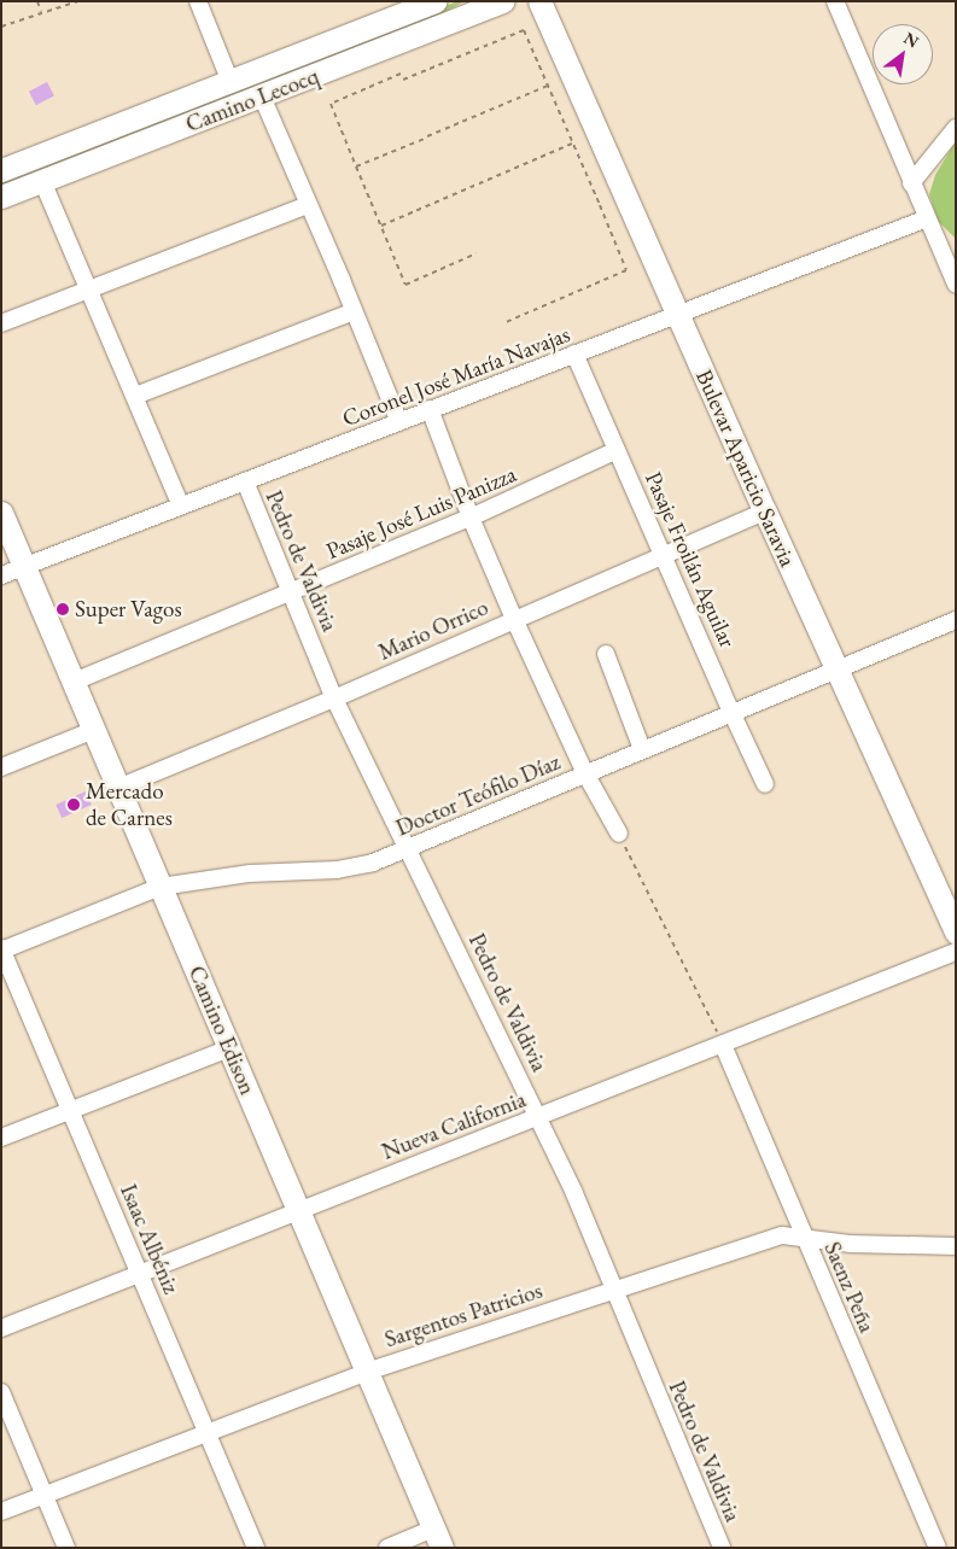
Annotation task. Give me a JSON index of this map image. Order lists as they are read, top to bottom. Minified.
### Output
{"streets":{"street":["Camino Lecocq","Coronel José María Navajas","Bulevar Aparicio Saravia","Pasaje José Luis Panizza","Pasaje Froilán Aguilar","Pedro de Valdivia","Mario Orrico","Doctor Teófilo Díaz","Camino Edison","Nueva California","Isaac Albéniz","Saenz Peña","Sargentos Patricios"]},"crossings":[["Coronel José María Navajas","Bulevar Aparicio Saravia"],["Coronel José María Navajas","Pasaje Froilán Aguilar"],["Coronel José María Navajas","Pedro de Valdivia"],["Coronel José María Navajas","Camino Edison"],["Bulevar Aparicio Saravia","Mario Orrico"],["Bulevar Aparicio Saravia","Doctor Teófilo Díaz"],["Pasaje José Luis Panizza","Pasaje Froilán Aguilar"],["Pasaje José Luis Panizza","Pedro de Valdivia"],["Pasaje José Luis Panizza","Camino Edison"],["Pasaje Froilán Aguilar","Mario Orrico"],["Pasaje Froilán Aguilar","Doctor Teófilo Díaz"],["Pedro de Valdivia","Mario Orrico"],["Pedro de Valdivia","Doctor Teófilo Díaz"],["Pedro de Valdivia","Nueva California"],["Pedro de Valdivia","Sargentos Patricios"],["Mario Orrico","Camino Edison"],["Doctor Teófilo Díaz","Camino Edison"],["Doctor Teófilo Díaz","Isaac Albéniz"],["Camino Edison","Nueva California"],["Camino Edison","Sargentos Patricios"],["Nueva California","Isaac Albéniz"],["Nueva California","Saenz Peña"],["Isaac Albéniz","Sargentos Patricios"],["Saenz Peña","Sargentos Patricios"]],"places":["Super Vagos","Mercado de Carnes"],"north":"top right"}
